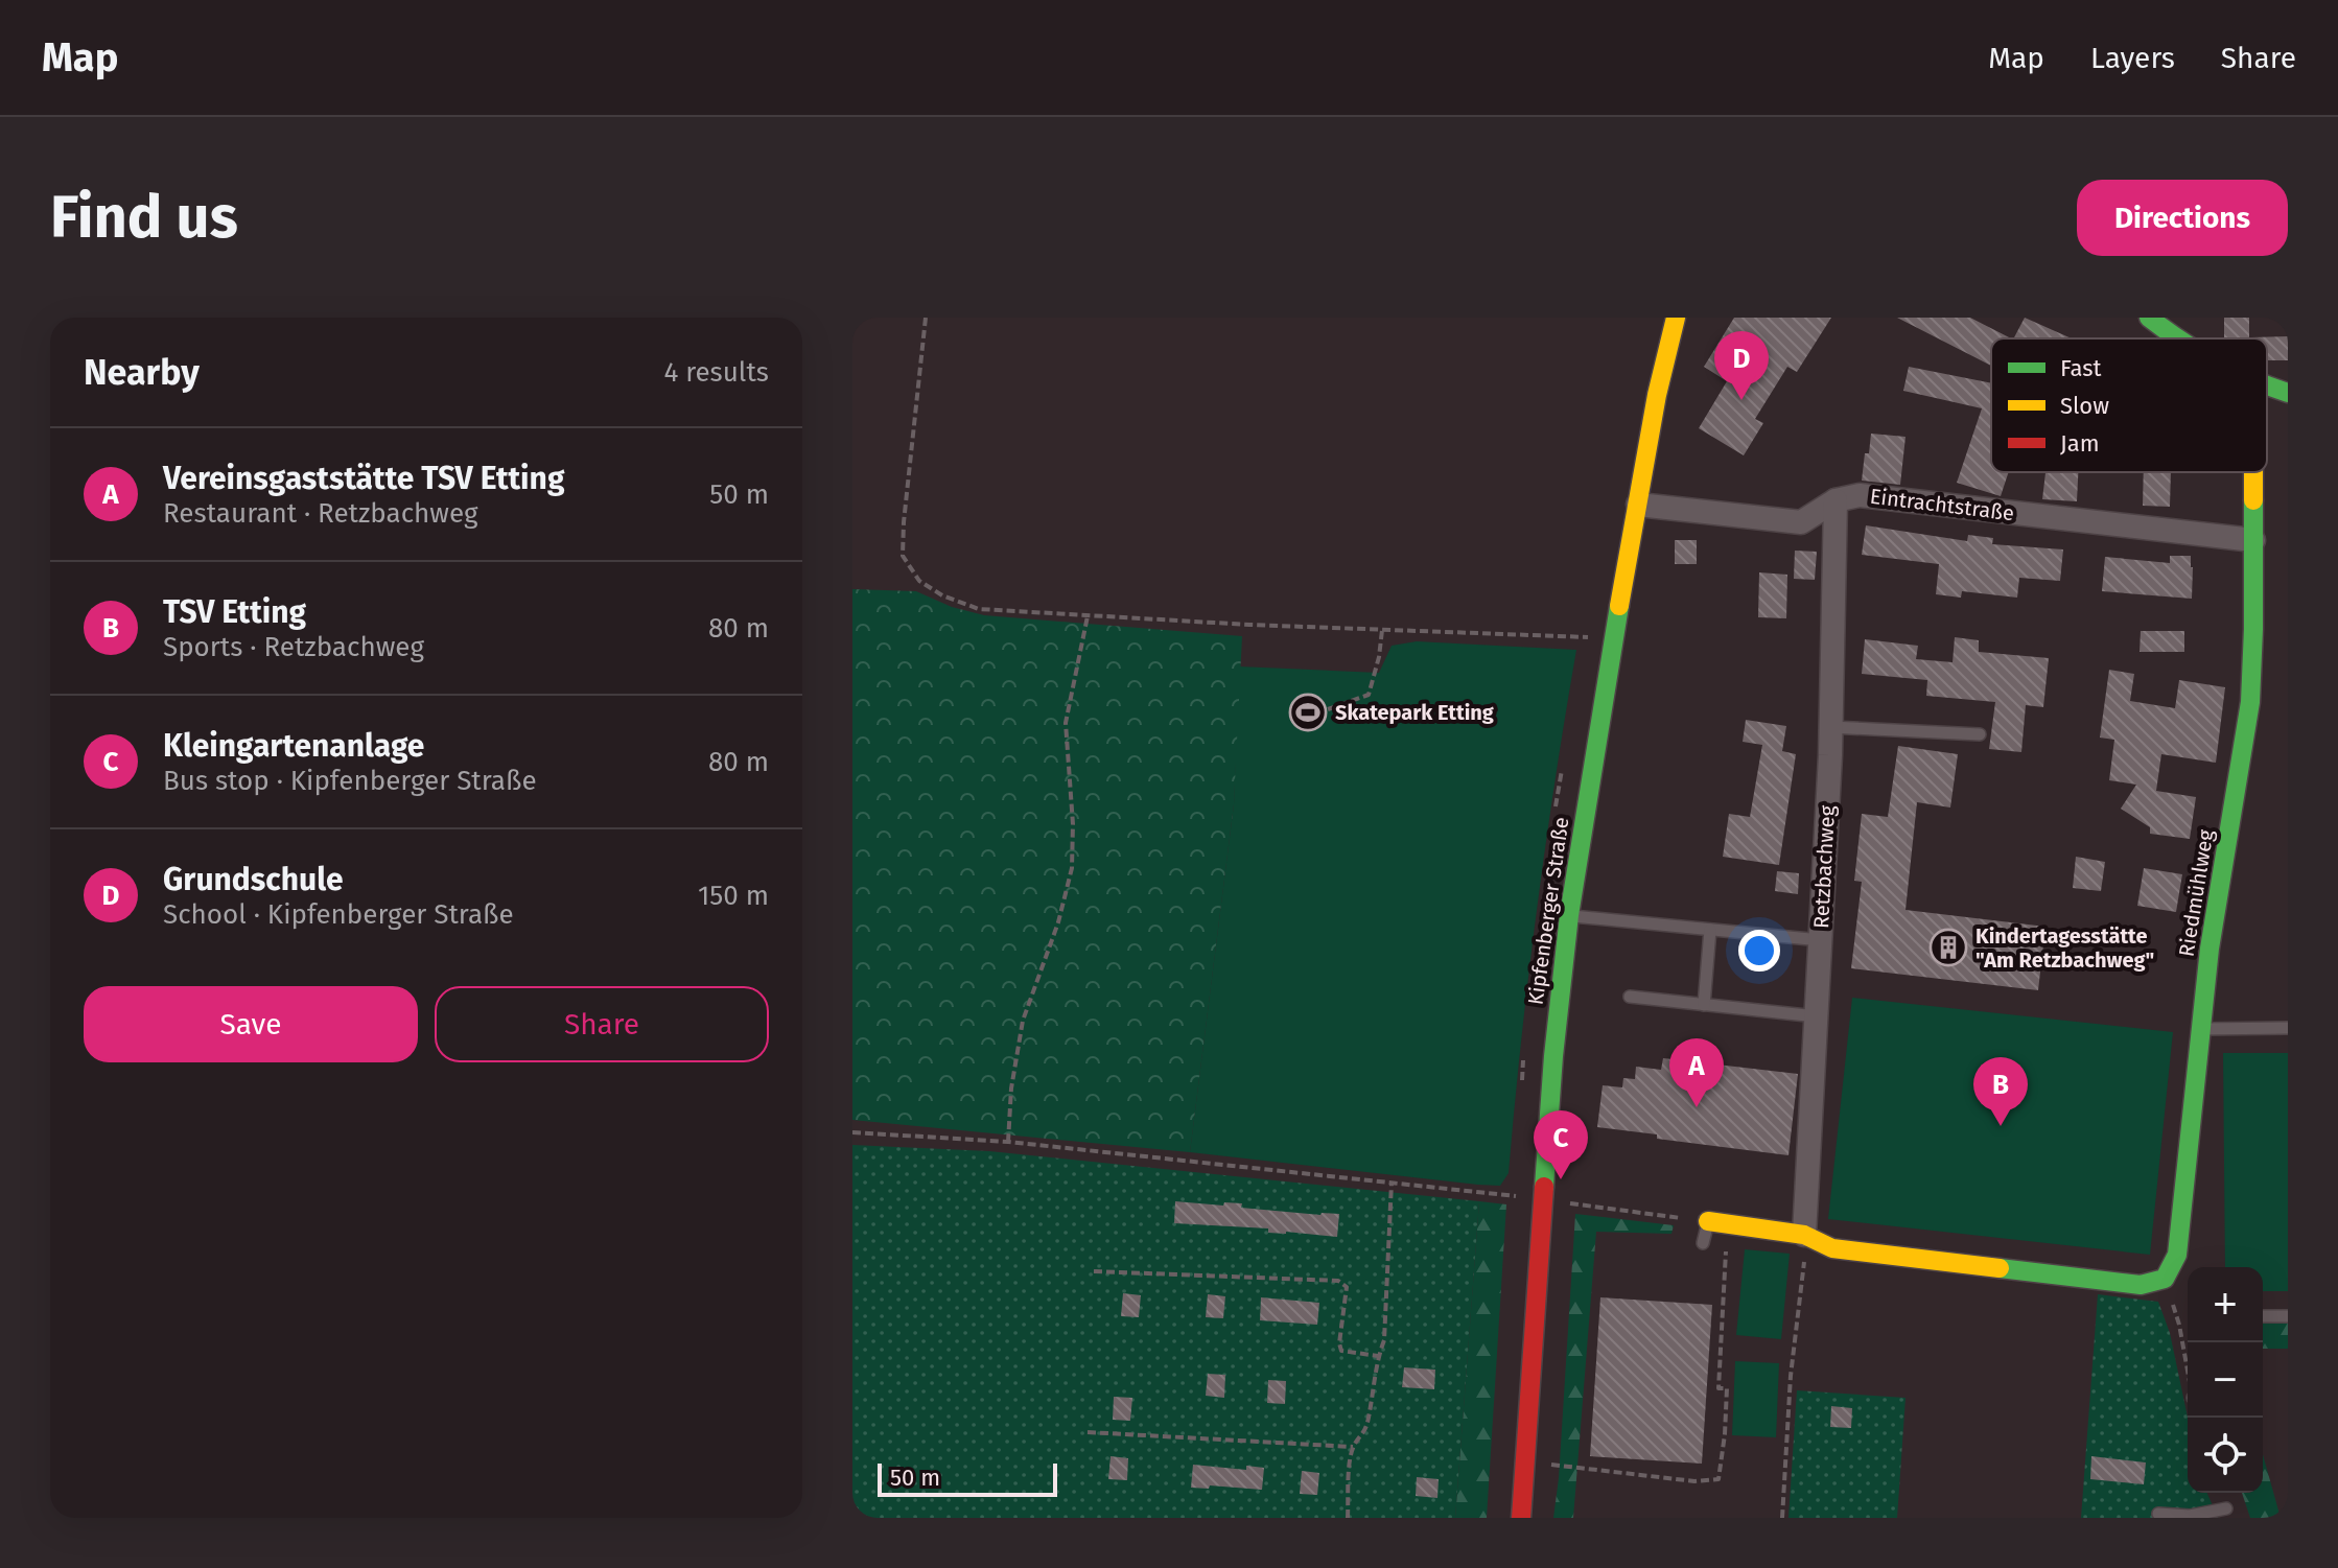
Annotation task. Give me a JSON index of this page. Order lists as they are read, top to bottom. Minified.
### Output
{"streets":{"street":["Eintrachtstraße","Retzbachweg","Riedmühlweg","Kipfenberger Straße"]},"crossings":[["Eintrachtstraße","Retzbachweg"],["Eintrachtstraße","Riedmühlweg"],["Eintrachtstraße","Kipfenberger Straße"]],"places":{"sports":["Skatepark Etting"],"building":["Kindertagesstätte \"Am Retzbachweg\""]},"legend":["Fast","Slow","Jam"],"scale_bar":"50 m","page":{"header":"Map","nav":["Map","Layers","Share"],"buttons":["Directions",["Save","Share"]],"title":"Find us","heading":["Nearby","4 results"],"pins":["D","A","B","C"],"list":[{"mark":"A","name":"Vereinsgaststätte TSV Etting","note":"Restaurant · Retzbachweg","value":"50 m"},{"mark":"B","name":"TSV Etting","note":"Sports · Retzbachweg","value":"80 m"},{"mark":"C","name":"Kleingartenanlage","note":"Bus stop · Kipfenberger Straße","value":"80 m"},{"mark":"D","name":"Grundschule","note":"School · Kipfenberger Straße","value":"150 m"}],"map_buttons":["+","−"],"scale":"50 m"}}
